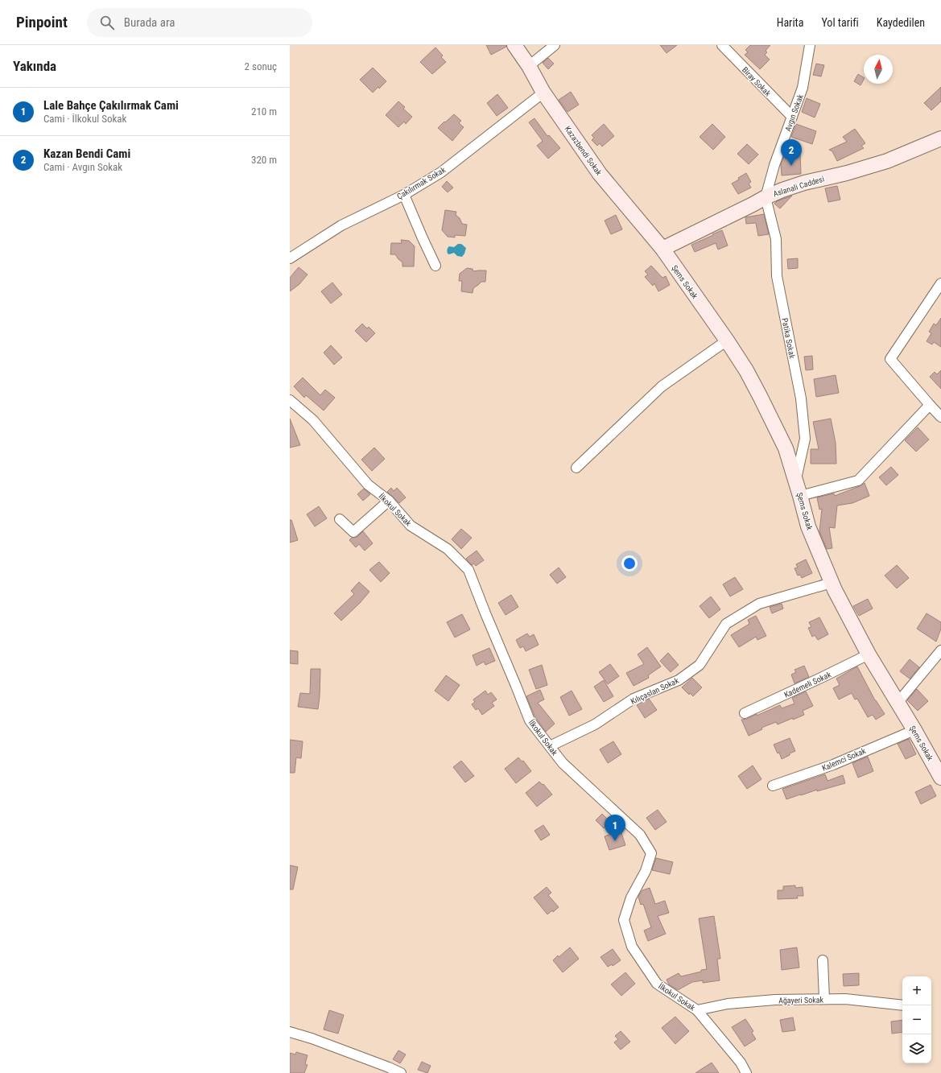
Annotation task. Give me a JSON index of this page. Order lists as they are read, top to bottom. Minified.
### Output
{"streets":{"street":["Biray Sokak","Avgın Sokak","Kazazbendi Sokak","Çakılırmak Sokak","Aslanali Caddesi","Şems Sokak","Patika Sokak","İlkokul Sokak","Kademeli Sokak","Kılıçaslan Sokak","Kalemci Sokak","Ağayeri Sokak"]},"crossings":[["Biray Sokak","Avgın Sokak"],["Avgın Sokak","Aslanali Caddesi"],["Avgın Sokak","Patika Sokak"],["Kazazbendi Sokak","Çakılırmak Sokak"],["Kazazbendi Sokak","Aslanali Caddesi"],["Kazazbendi Sokak","Şems Sokak"],["Aslanali Caddesi","Şems Sokak"],["Aslanali Caddesi","Patika Sokak"],["Şems Sokak","Patika Sokak"],["Şems Sokak","Kademeli Sokak"],["Şems Sokak","Kılıçaslan Sokak"],["Şems Sokak","Kalemci Sokak"],["İlkokul Sokak","Kılıçaslan Sokak"],["İlkokul Sokak","Ağayeri Sokak"]],"north":"top","page":{"header":"Pinpoint","search":"Burada ara","nav":["Harita","Yol tarifi","Kaydedilen"],"heading":["Yakında","2 sonuç"],"list":[{"mark":"1","name":"Lale Bahçe Çakılırmak Cami","note":"Cami · İlkokul Sokak","value":"210 m"},{"mark":"2","name":"Kazan Bendi Cami","note":"Cami · Avgın Sokak","value":"320 m"}],"pins":["2","1"],"map_buttons":["+","−"]}}
